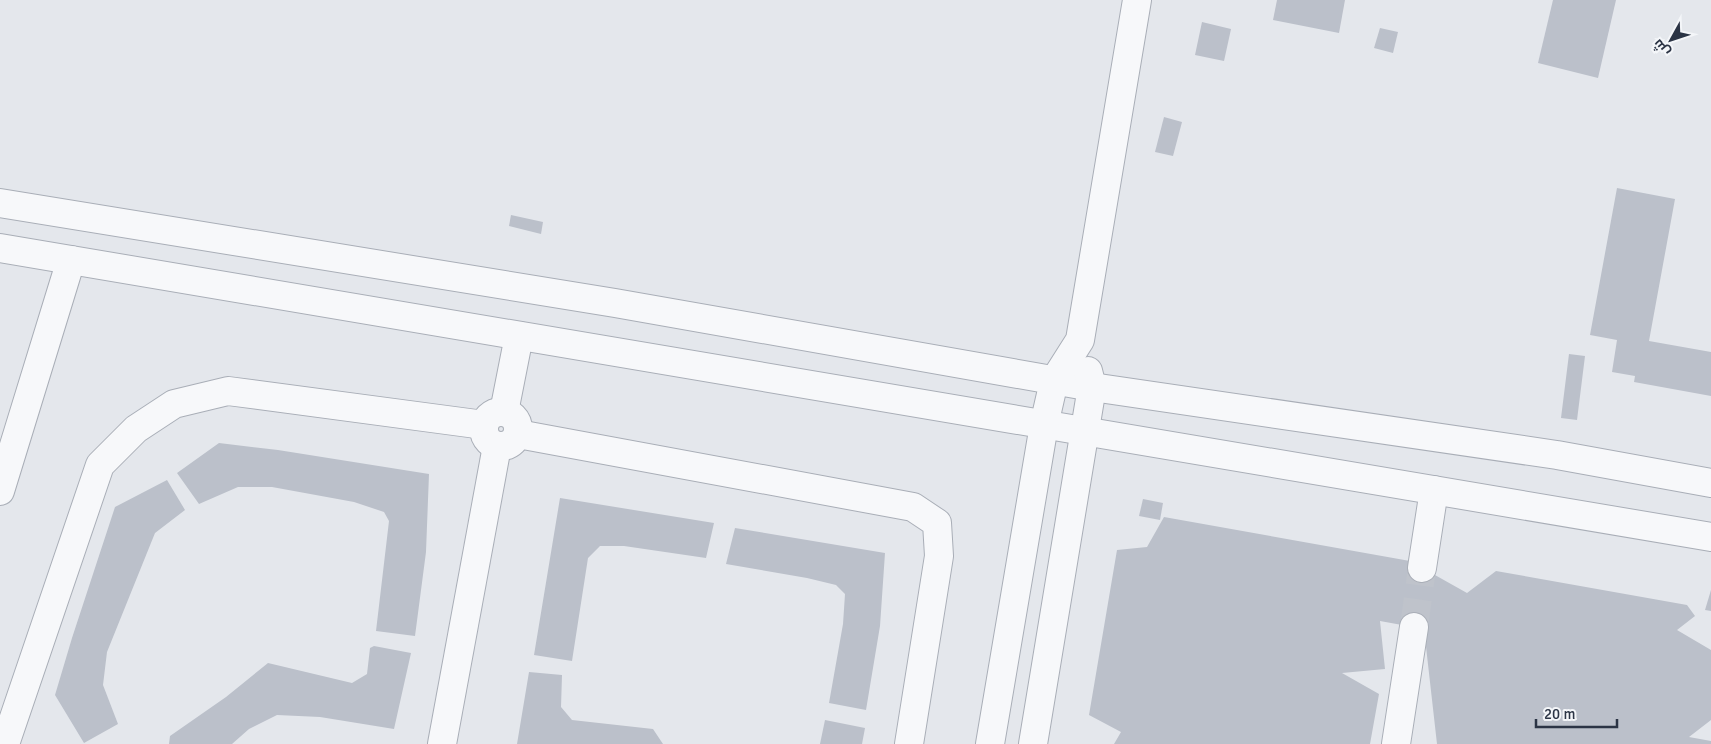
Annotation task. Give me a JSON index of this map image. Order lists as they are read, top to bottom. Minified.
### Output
{"scale_bar":"20 m","north":"bottom left"}
